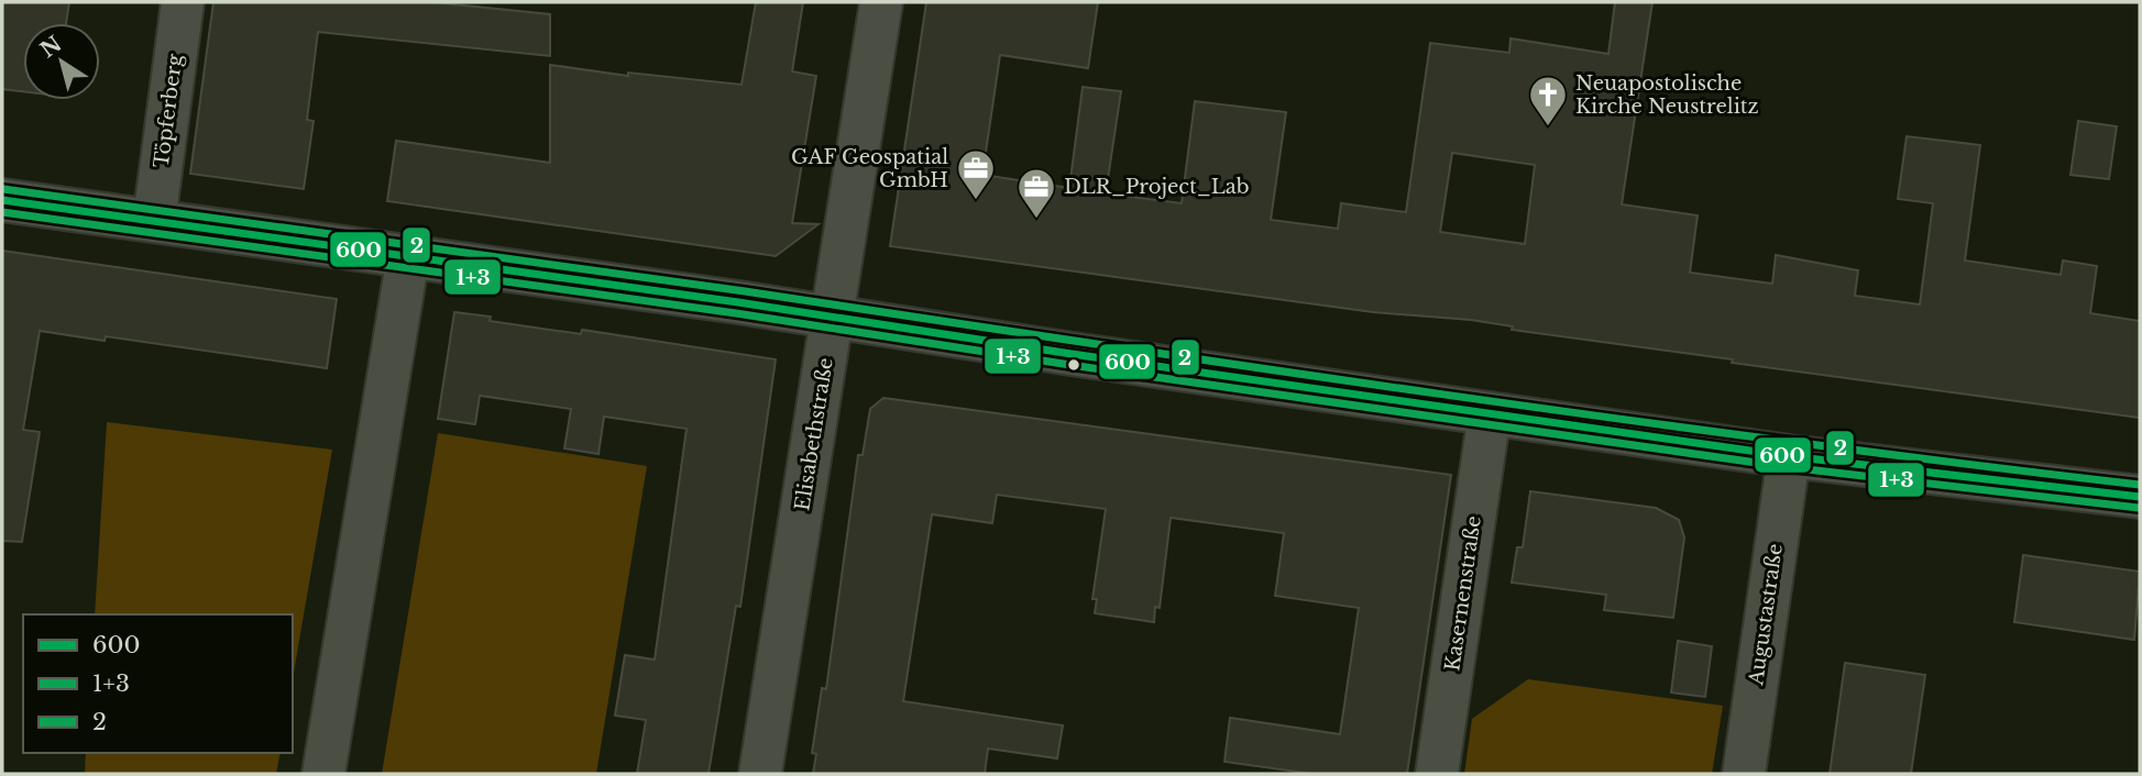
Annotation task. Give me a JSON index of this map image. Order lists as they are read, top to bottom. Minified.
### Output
{"streets":{"street":["Töpferberg","Elisabethstraße","Kasernenstraße","Augustastraße"]},"places":{"church":["Neuapostolische Kirche Neustrelitz"],"office":["GAF Geospatial GmbH","DLR_Project_Lab"]},"lines":["transit line 2","transit line 600","transit line 1+3"],"legend":["600","1+3","2"],"north":"top left"}
